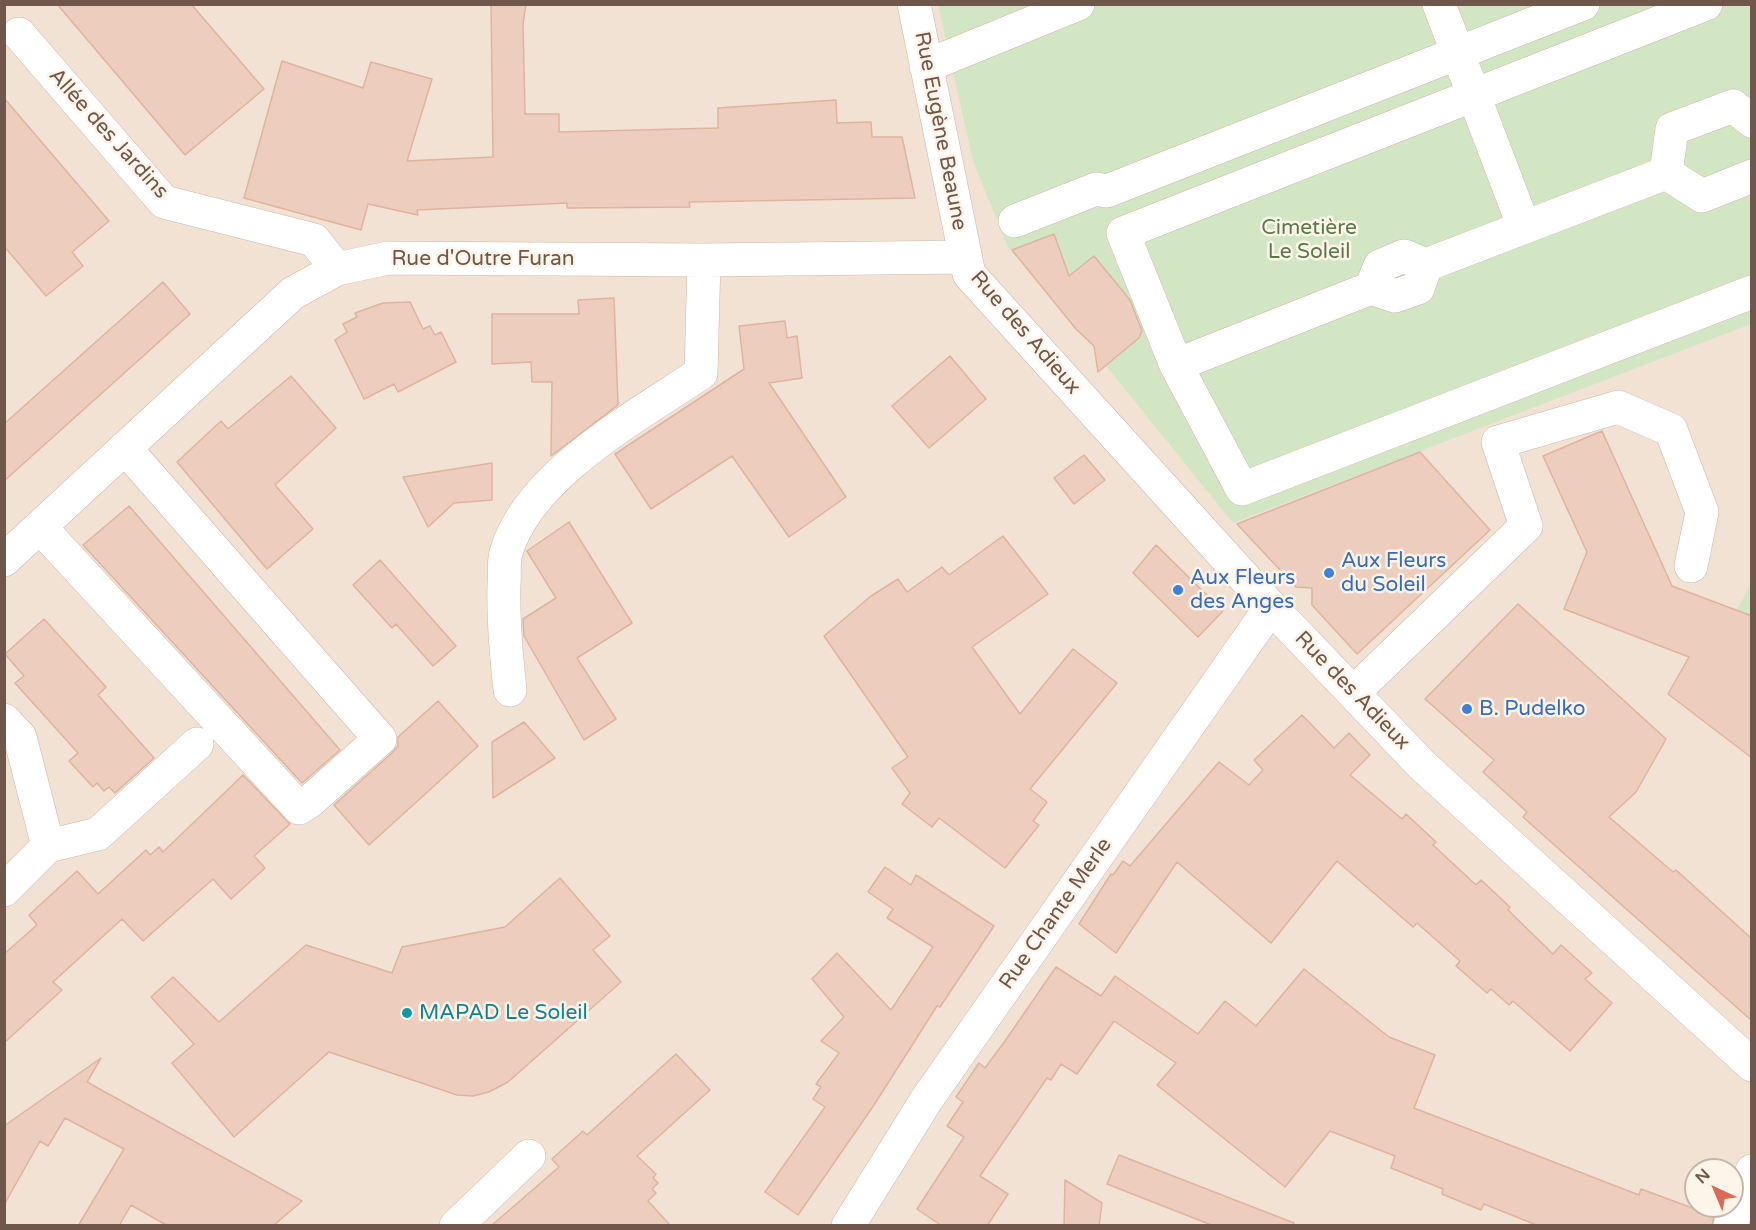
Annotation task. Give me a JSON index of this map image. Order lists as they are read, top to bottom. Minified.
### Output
{"streets":{"street":["Rue Eugène Beaune","Allée des Jardins","Rue d'Outre Furan","Rue des Adieux","Rue Chante Merle"]},"crossings":[["Rue Eugène Beaune","Rue d'Outre Furan"],["Rue Eugène Beaune","Rue des Adieux"],["Allée des Jardins","Rue d'Outre Furan"],["Rue d'Outre Furan","Rue des Adieux"],["Rue des Adieux","Rue Chante Merle"]],"parks":["Cimetière Le Soleil"],"places":["Aux Fleurs du Soleil","Aux Fleurs des Anges","B. Pudelko","MAPAD Le Soleil"],"north":"top left"}
